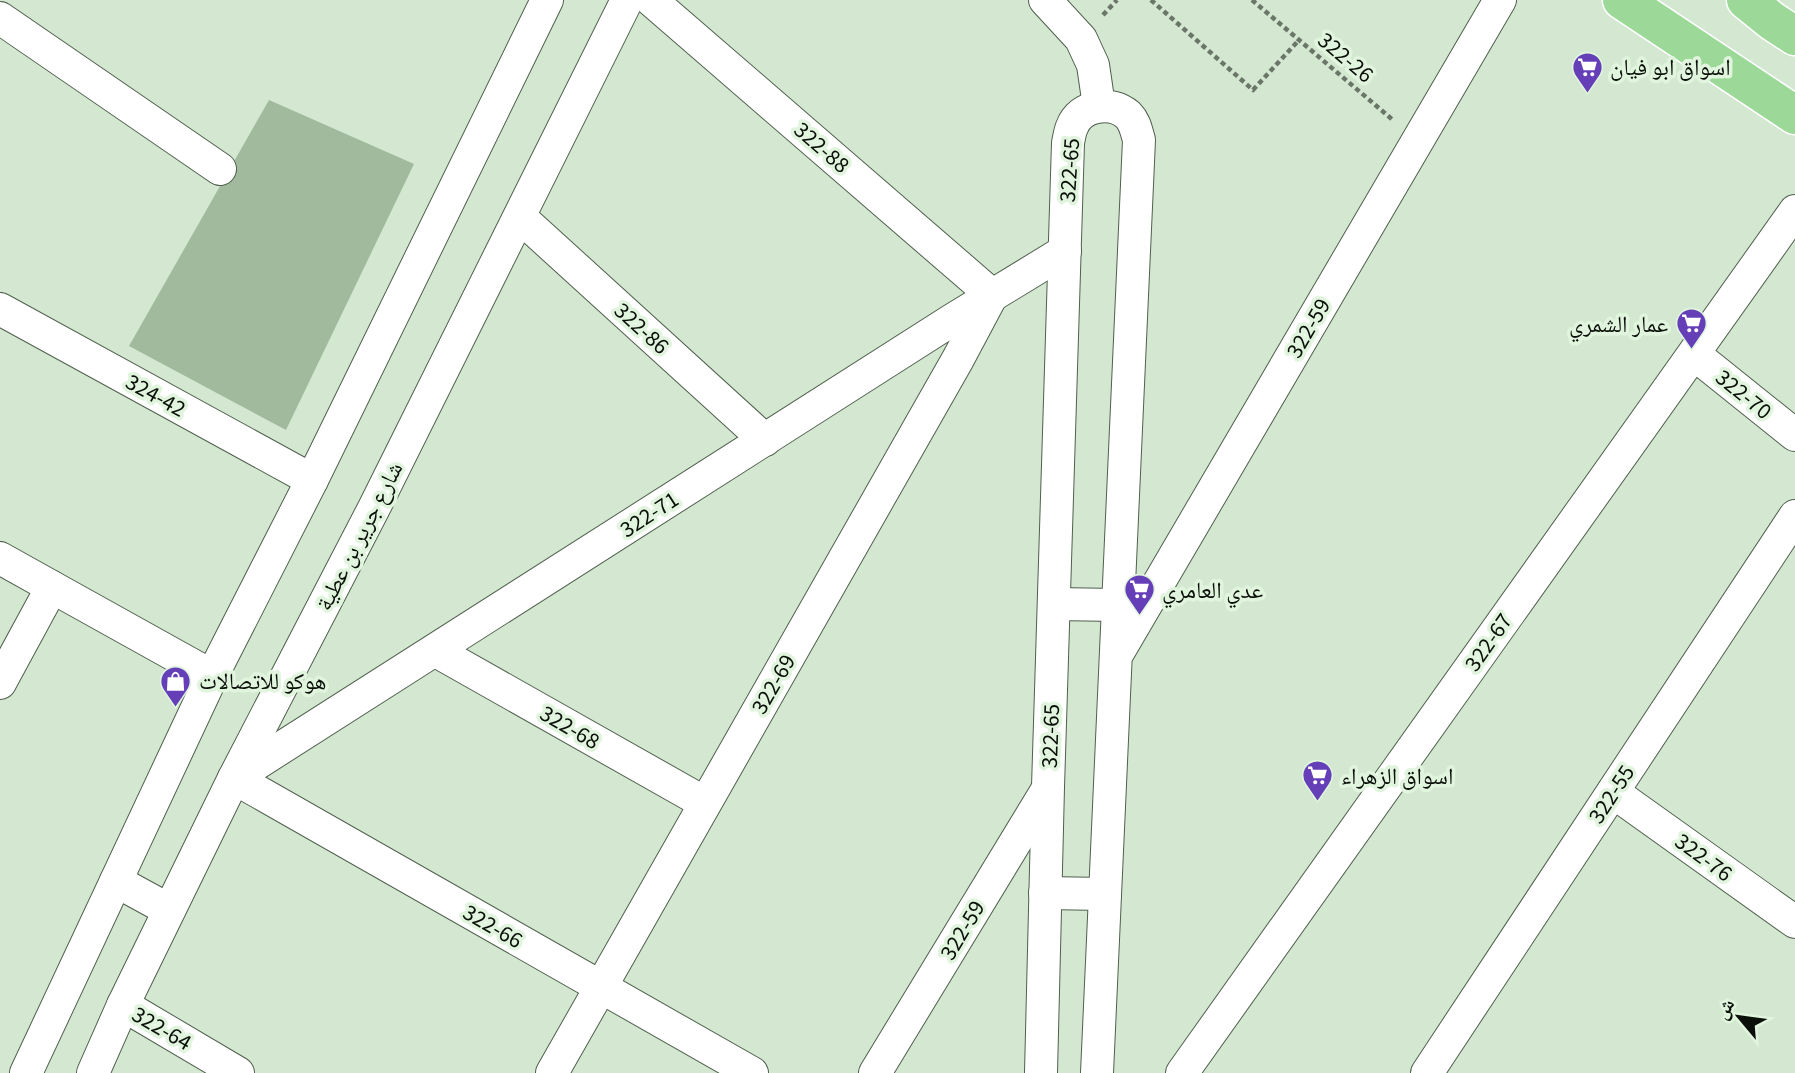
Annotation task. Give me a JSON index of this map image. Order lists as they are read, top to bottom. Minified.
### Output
{"streets":{"street":["322-88","322-65","322-86","322-59","322-70","324-42","322-71","شارع جرير بن عطية","322-67","322-69","322-68","322-55","322-76","322-66","322-64"],"path":["322-26"]},"crossings":[["322-26","322-59"],["322-88","322-71"],["322-88","322-69"],["322-65","322-59"],["322-65","322-71"],["322-86","322-71"],["322-86","شارع جرير بن عطية"],["322-70","322-67"],["322-71","شارع جرير بن عطية"],["322-71","322-69"],["322-71","322-68"],["322-71","322-66"],["شارع جرير بن عطية","322-66"],["شارع جرير بن عطية","322-64"],["322-69","322-68"],["322-69","322-66"],["322-55","322-76"]],"places":{"supermarket":["اسواق ابو فيان","عمار الشمري","عدي العامري","اسواق الزهراء"],"shop":["هوكو للاتصالات"]},"north":"top left"}
